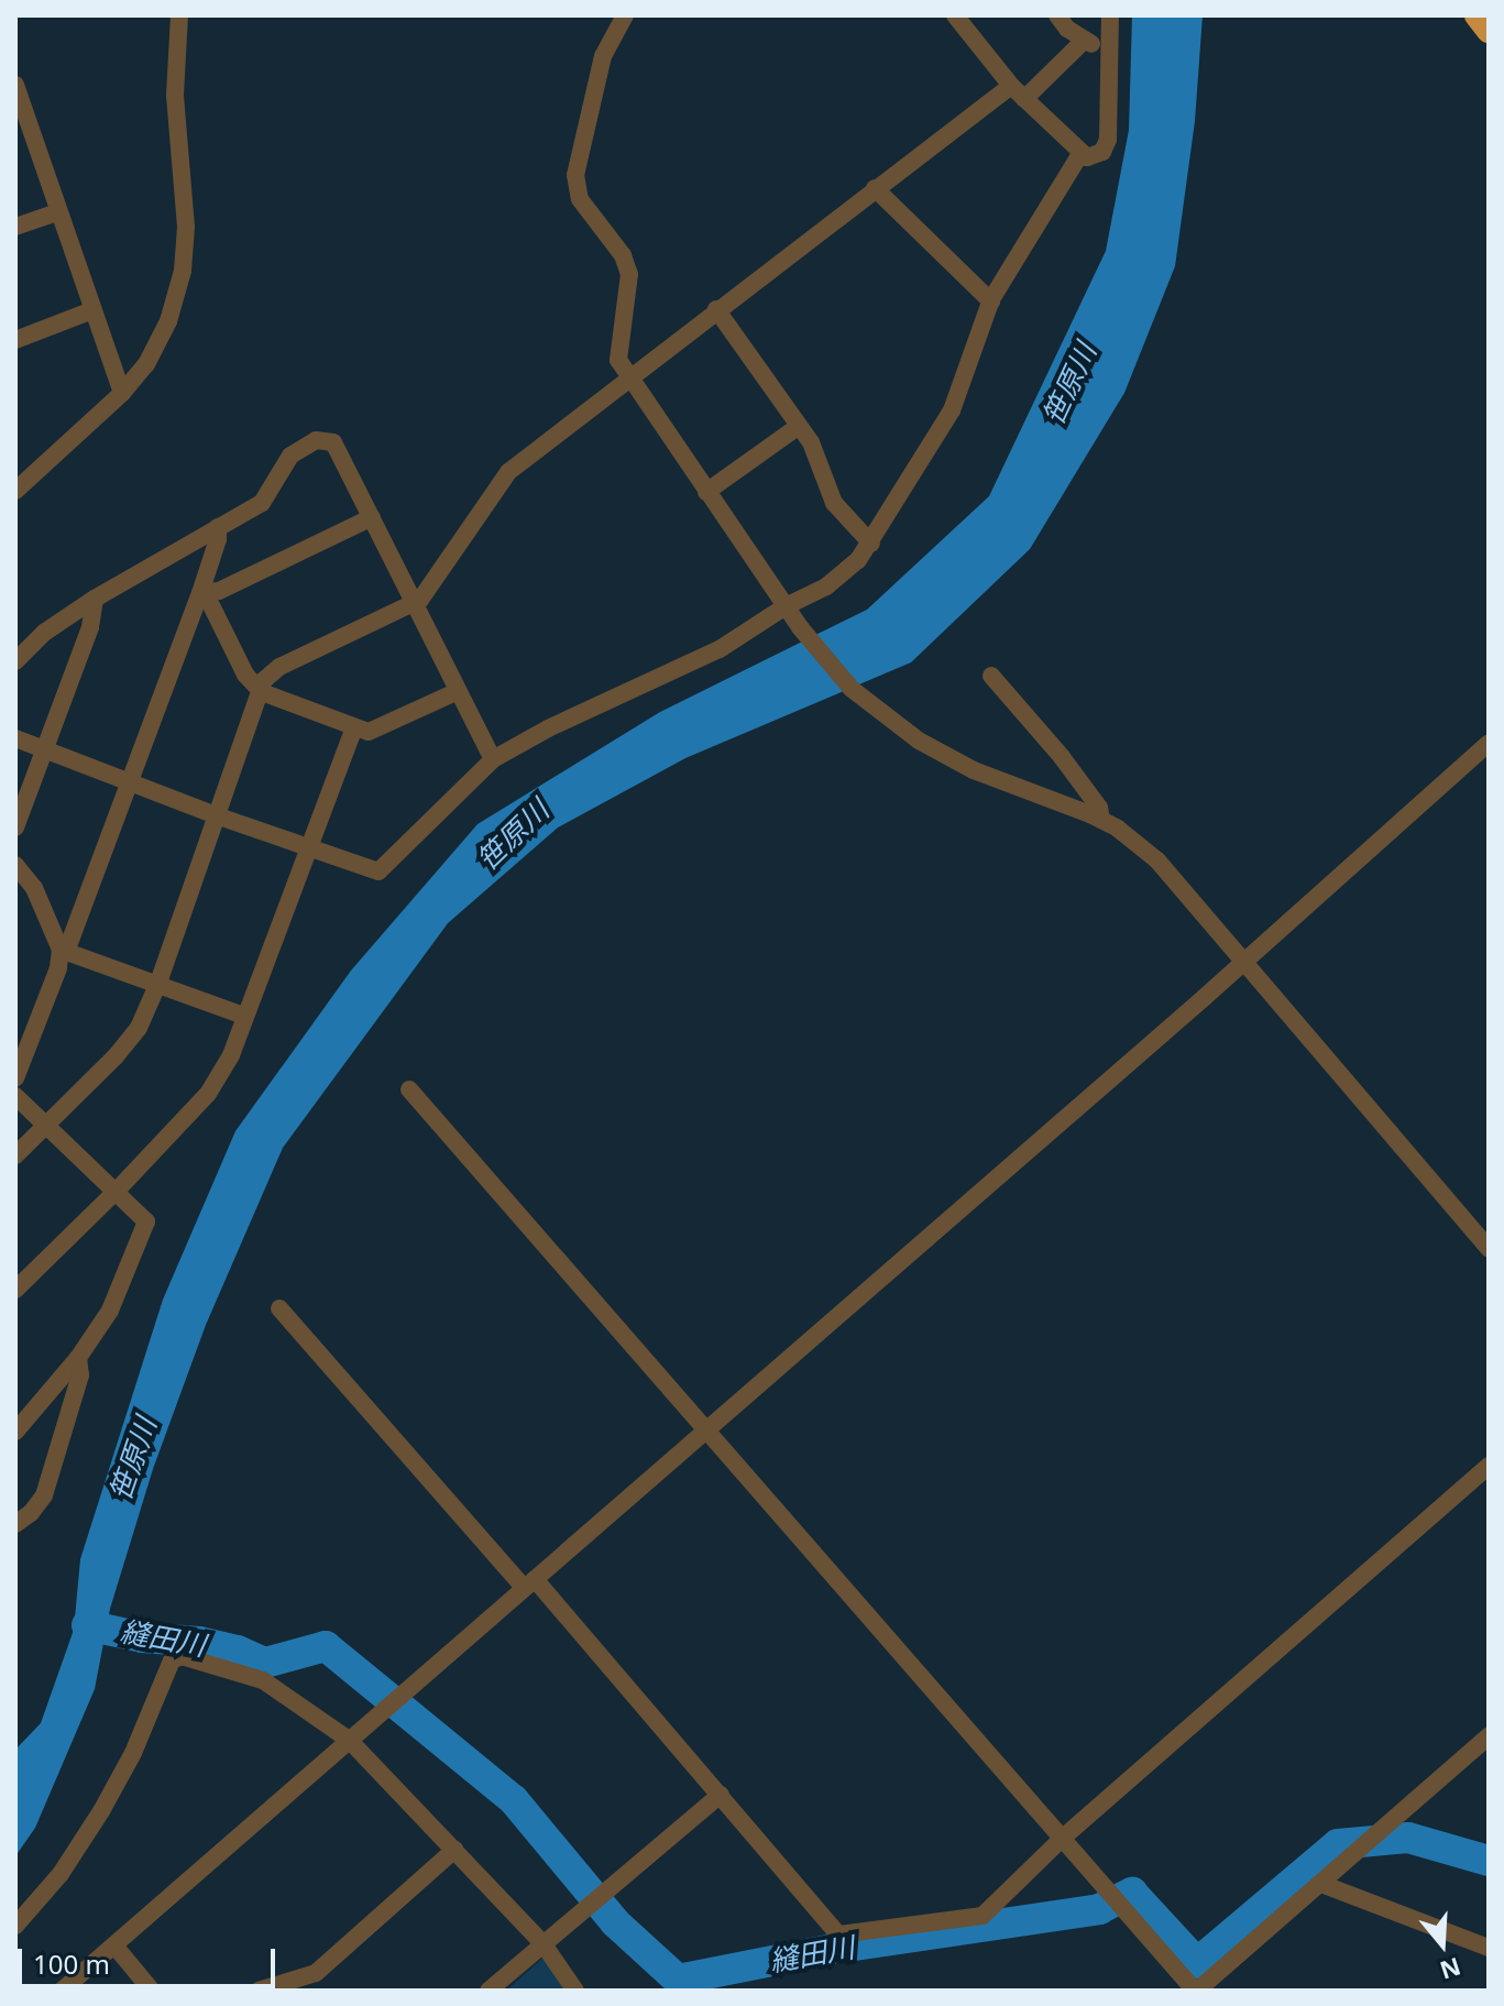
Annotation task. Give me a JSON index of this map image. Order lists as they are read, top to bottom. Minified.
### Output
{"water":["笹原川","縫田川"],"scale_bar":"100 m","north":"bottom"}
